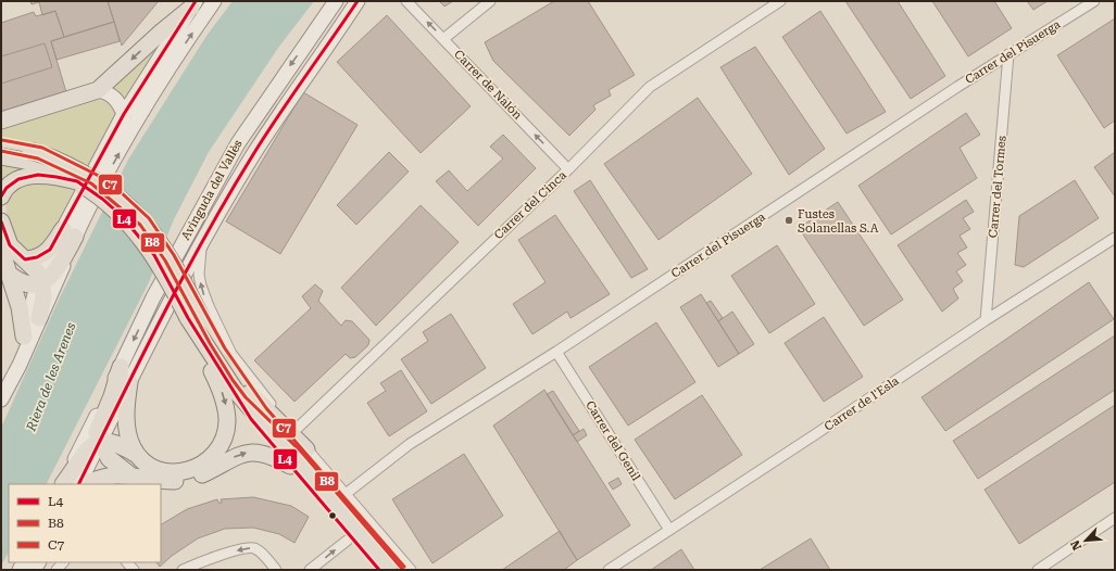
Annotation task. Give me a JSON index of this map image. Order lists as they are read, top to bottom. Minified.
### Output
{"streets":{"main road":["Avinguda del Vallès"],"street":["Carrer del Pisuerga","Carrer de Nalón","Carrer del Tormes","Carrer del Cinca","Carrer de l'Esla","Carrer del Genil"]},"crossings":[["Carrer del Pisuerga","Carrer del Tormes"],["Carrer del Pisuerga","Carrer del Genil"],["Carrer de Nalón","Carrer del Cinca"],["Carrer del Tormes","Carrer de l'Esla"],["Carrer de l'Esla","Carrer del Genil"]],"one_way":["Carrer de Nalón"],"water":["Riera de les Arenes"],"places":["Fustes Solanellas S.A"],"lines":["transit line L4","transit line C7","transit line B8"],"legend":["L4","B8","C7"],"north":"bottom left"}
